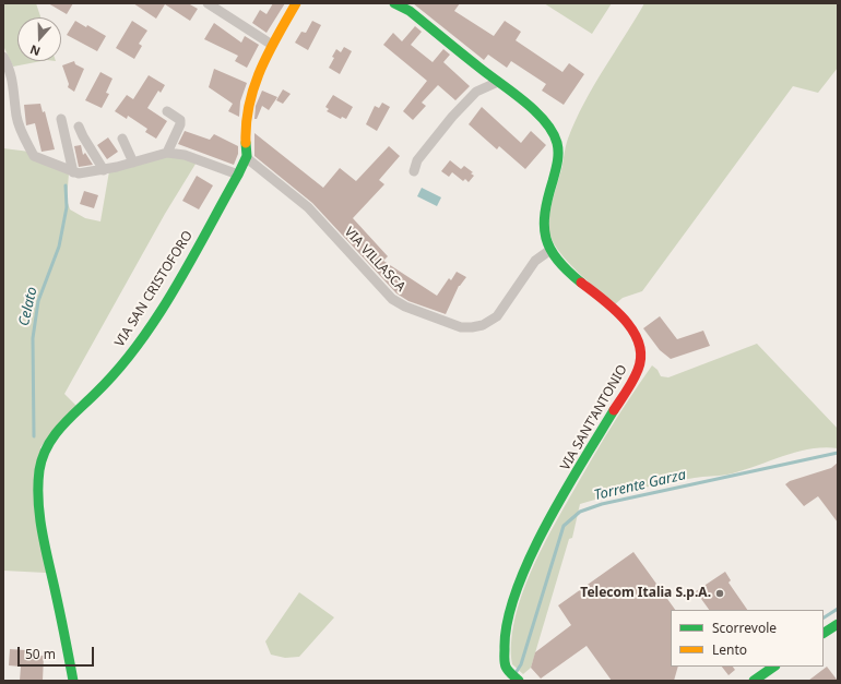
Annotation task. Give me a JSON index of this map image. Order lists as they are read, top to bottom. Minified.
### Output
{"streets":{"street":["VIA VILLASCA","VIA SAN CRISTOFORO","VIA SANT'ANTONIO"]},"crossings":[["VIA VILLASCA","VIA SAN CRISTOFORO"],["VIA VILLASCA","VIA SANT'ANTONIO"]],"water":["Celato","Torrente Garza"],"places":["Telecom Italia S.p.A."],"legend":["Scorrevole","Lento"],"scale_bar":"50 m","north":"bottom"}
